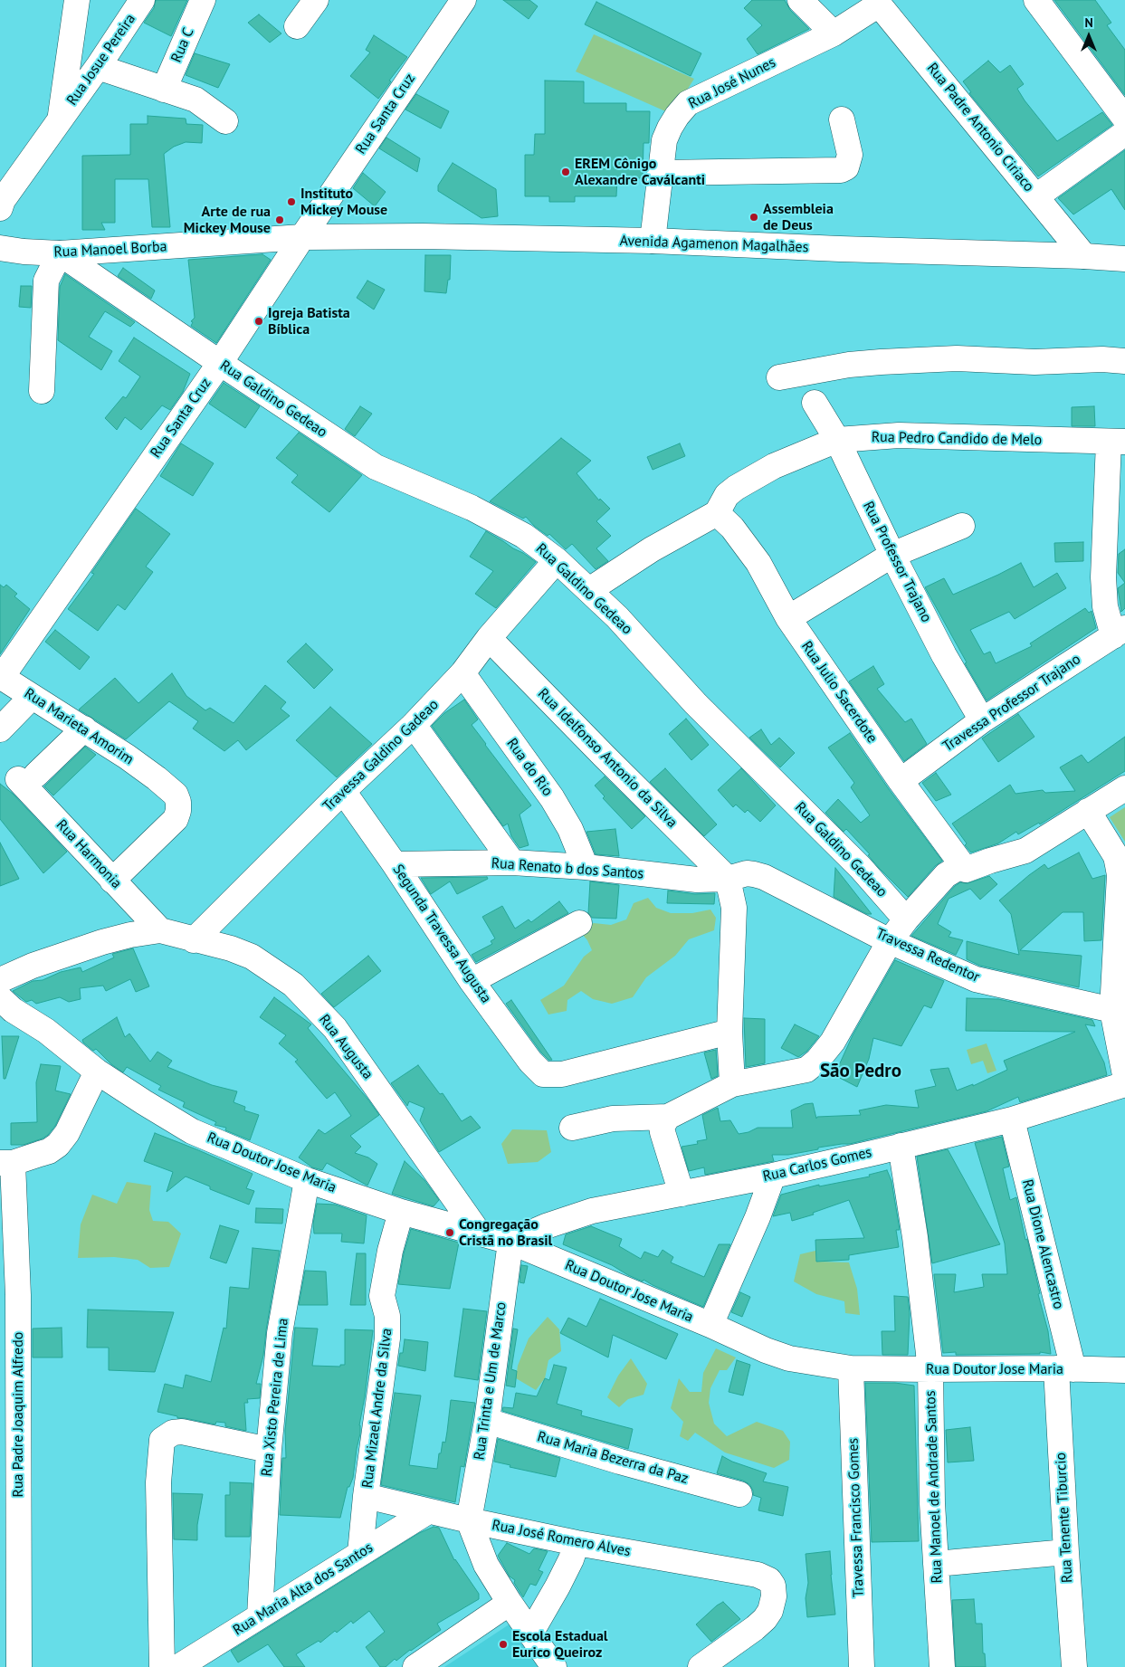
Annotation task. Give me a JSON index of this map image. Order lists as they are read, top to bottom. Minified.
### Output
{"streets":{"street":["Rua C","Rua Josue Pereira","Rua José Nunes","Rua Santa Cruz","Rua Padre Antonio Ciriaco","Avenida Agamenon Magalhães","Rua Manoel Borba","Rua Galdino Gedeao","Rua Pedro Candido de Melo","Rua Professor Trajano","Rua Julio Sacerdote","Travessa Professor Trajano","Rua Marieta Amorim","Travessa Galdino Gadeao","Rua Idelfonso Antonio da Silva","Rua do Rio","Rua Harmonia","Rua Renato b dos Santos","Segunda Travessa Augusta","Travessa Redentor","Rua Augusta","Rua Doutor Jose Maria","Rua Carlos Gomes","Rua Dione Alencastro","Rua Trinta e Um de Marco","Rua Xisto Pereira de Lima","Rua Mizael Andre da Silva","Rua Padre Joaquim Alfredo","Rua Maria Bezerra da Paz","Rua Manoel de Andrade Santos","Travessa Francisco Gomes","Rua Tenente Tiburcio","Rua José Romero Alves","Rua Maria Alta dos Santos"]},"crossings":[["Rua José Nunes","Rua Padre Antonio Ciriaco"],["Rua José Nunes","Avenida Agamenon Magalhães"],["Rua Santa Cruz","Avenida Agamenon Magalhães"],["Rua Santa Cruz","Rua Manoel Borba"],["Rua Santa Cruz","Rua Galdino Gedeao"],["Rua Santa Cruz","Rua Marieta Amorim"],["Rua Padre Antonio Ciriaco","Avenida Agamenon Magalhães"],["Avenida Agamenon Magalhães","Rua Manoel Borba"],["Rua Manoel Borba","Rua Galdino Gedeao"],["Rua Galdino Gedeao","Travessa Galdino Gadeao"],["Rua Pedro Candido de Melo","Rua Professor Trajano"],["Rua Pedro Candido de Melo","Rua Julio Sacerdote"],["Rua Professor Trajano","Travessa Professor Trajano"],["Rua Julio Sacerdote","Travessa Professor Trajano"],["Rua Marieta Amorim","Rua Harmonia"],["Travessa Galdino Gadeao","Rua Idelfonso Antonio da Silva"],["Travessa Galdino Gadeao","Rua do Rio"],["Travessa Galdino Gadeao","Segunda Travessa Augusta"],["Travessa Galdino Gadeao","Rua Augusta"],["Rua Idelfonso Antonio da Silva","Rua Renato b dos Santos"],["Rua Idelfonso Antonio da Silva","Travessa Redentor"],["Rua do Rio","Rua Renato b dos Santos"],["Rua Harmonia","Rua Augusta"],["Rua Renato b dos Santos","Segunda Travessa Augusta"],["Rua Renato b dos Santos","Travessa Redentor"],["Rua Augusta","Rua Doutor Jose Maria"],["Rua Doutor Jose Maria","Rua Carlos Gomes"],["Rua Doutor Jose Maria","Rua Dione Alencastro"],["Rua Doutor Jose Maria","Rua Trinta e Um de Marco"],["Rua Doutor Jose Maria","Rua Xisto Pereira de Lima"],["Rua Doutor Jose Maria","Rua Mizael Andre da Silva"],["Rua Doutor Jose Maria","Rua Manoel de Andrade Santos"],["Rua Doutor Jose Maria","Travessa Francisco Gomes"],["Rua Doutor Jose Maria","Rua Tenente Tiburcio"],["Rua Carlos Gomes","Rua Dione Alencastro"],["Rua Carlos Gomes","Rua Trinta e Um de Marco"],["Rua Carlos Gomes","Rua Manoel de Andrade Santos"],["Rua Dione Alencastro","Rua Tenente Tiburcio"],["Rua Trinta e Um de Marco","Rua Maria Bezerra da Paz"],["Rua Trinta e Um de Marco","Rua José Romero Alves"],["Rua Xisto Pereira de Lima","Rua Maria Alta dos Santos"],["Rua Mizael Andre da Silva","Rua José Romero Alves"],["Rua Mizael Andre da Silva","Rua Maria Alta dos Santos"],["Rua José Romero Alves","Rua Maria Alta dos Santos"]],"districts":["São Pedro"],"places":["EREM Cônigo Alexandre Caválcanti","Instituto Mickey Mouse","Assembleia de Deus","Arte de rua Mickey Mouse","Igreja Batista Bíblica","Congregação Cristã no Brasil","Escola Estadual Eurico Queiroz"],"north":"top"}
